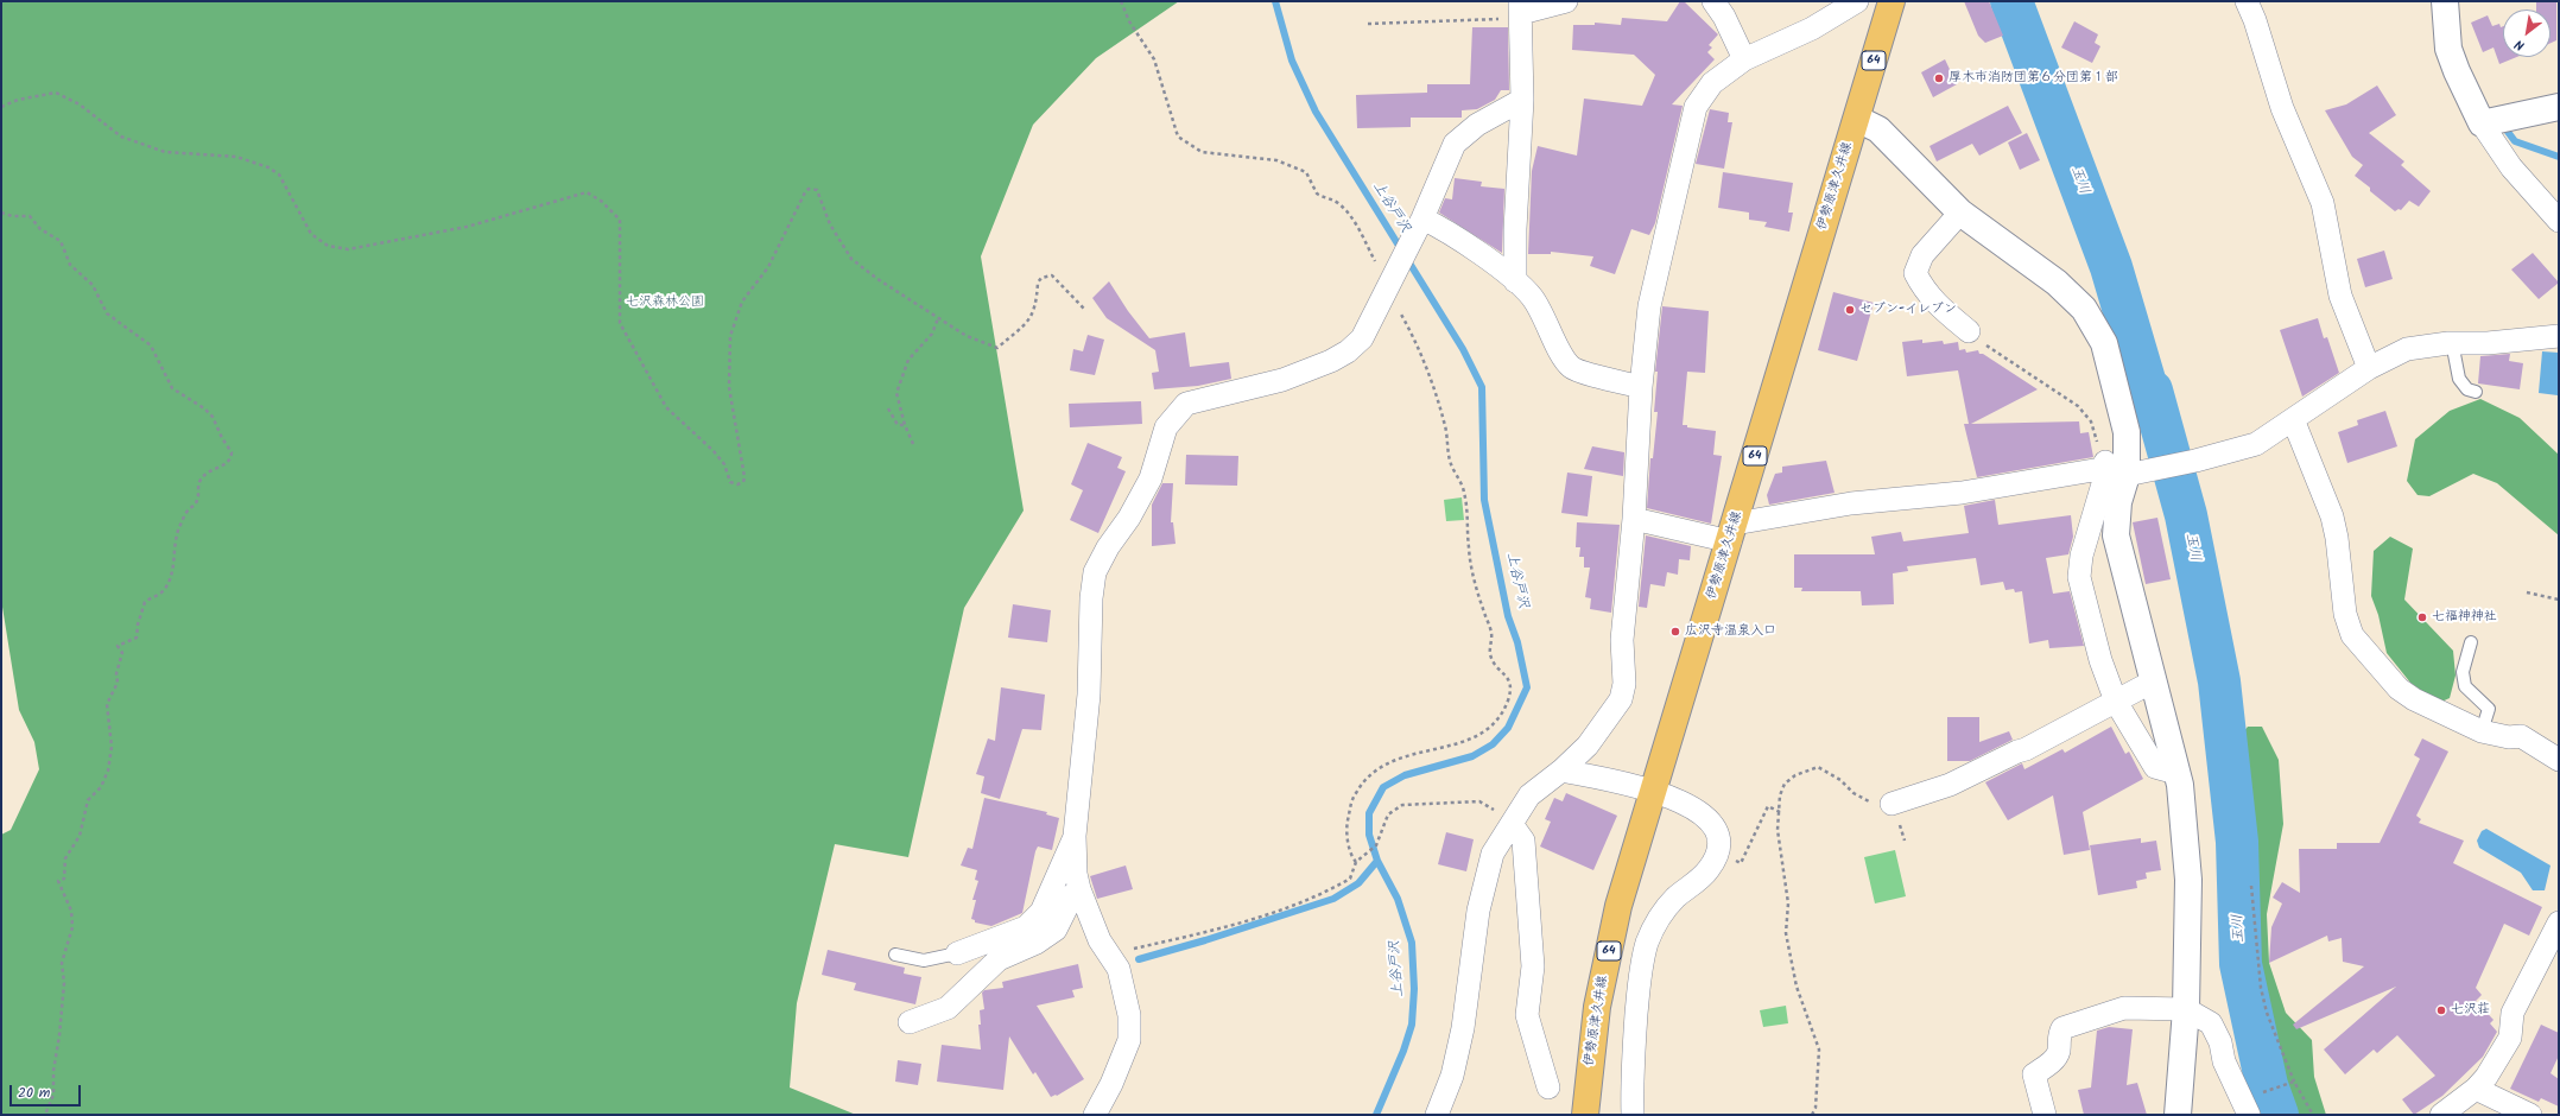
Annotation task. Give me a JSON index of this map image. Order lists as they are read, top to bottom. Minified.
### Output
{"streets":{"main road":["64","伊勢原津久井線"]},"water":["玉川","上谷戸沢"],"parks":["七沢森林公園"],"places":["厚木市消防団第６分団第１部","セブン-イレブン","七福神神社","広沢寺温泉入口","七沢荘"],"scale_bar":"20 m","north":"bottom left"}
